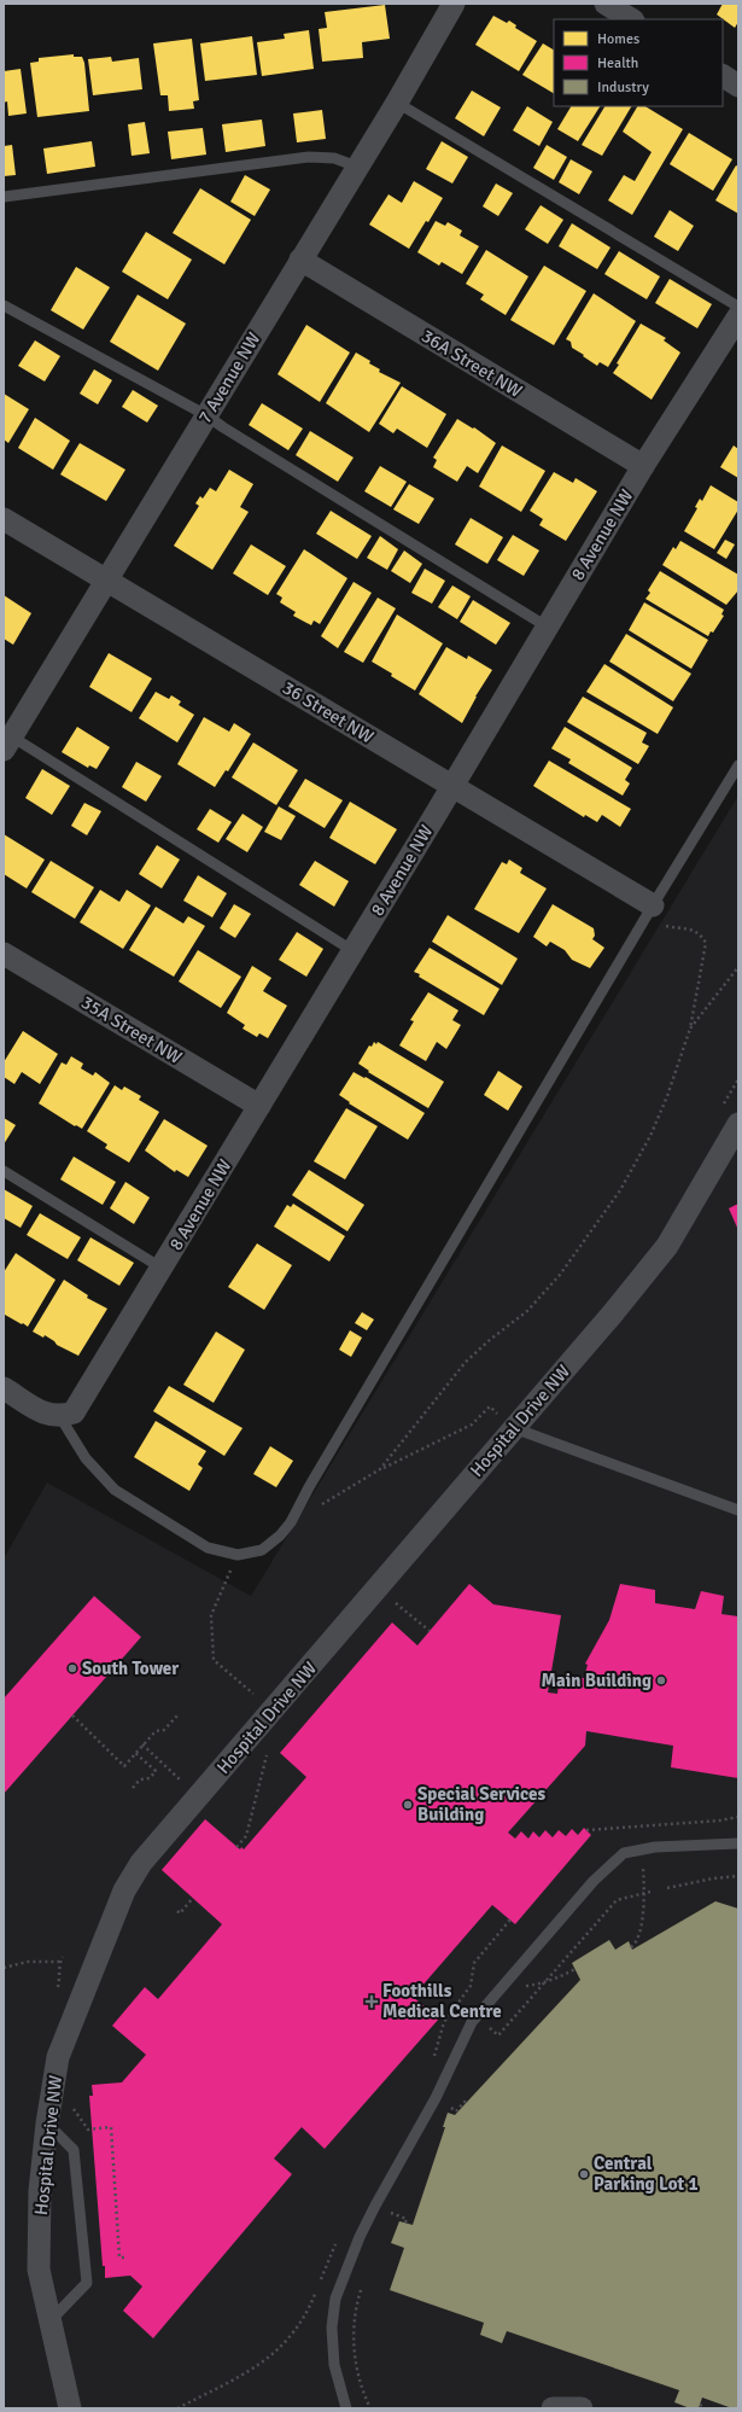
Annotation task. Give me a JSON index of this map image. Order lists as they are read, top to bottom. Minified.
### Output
{"streets":{"street":["36A Street NW","7 Avenue NW","8 Avenue NW","36 Street NW","35A Street NW","Hospital Drive NW"]},"crossings":[["36A Street NW","7 Avenue NW"],["36A Street NW","8 Avenue NW"],["7 Avenue NW","36 Street NW"],["8 Avenue NW","36 Street NW"],["8 Avenue NW","35A Street NW"]],"places":{"other":["South Tower","Main Building","Special Services Building","Central Parking Lot 1"],"health":["Foothills Medical Centre"]},"legend":["Homes","Health","Industry"]}
